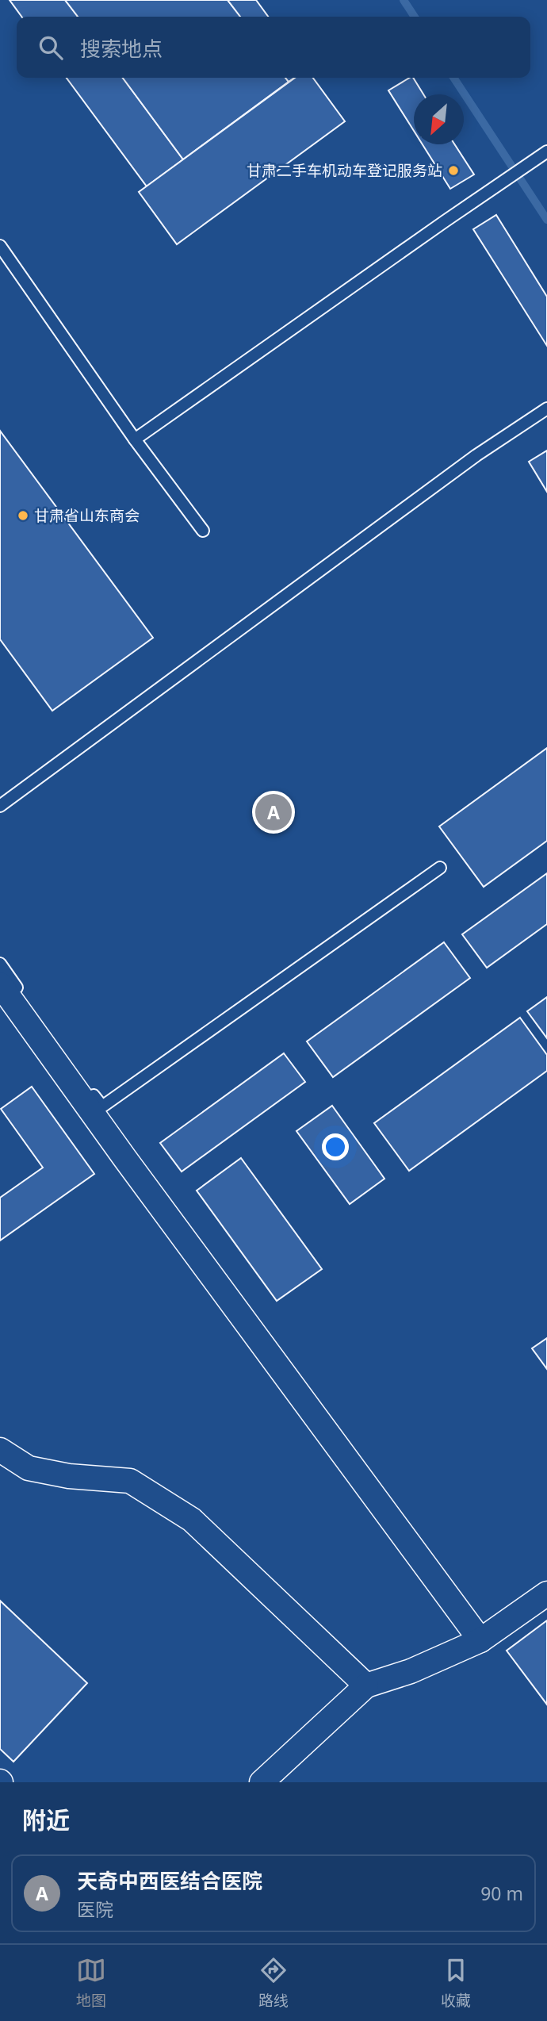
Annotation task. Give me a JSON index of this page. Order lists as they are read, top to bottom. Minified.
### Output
{"places":["甘肃二手车机动车登记服务站","甘肃省山东商会"],"north":"bottom left","page":{"search":"搜索地点","pins":"A","heading":"附近","list":[{"mark":"A","name":"天奇中西医结合医院","note":"医院","value":"90 m"}],"nav":["地图","路线","收藏"]}}
